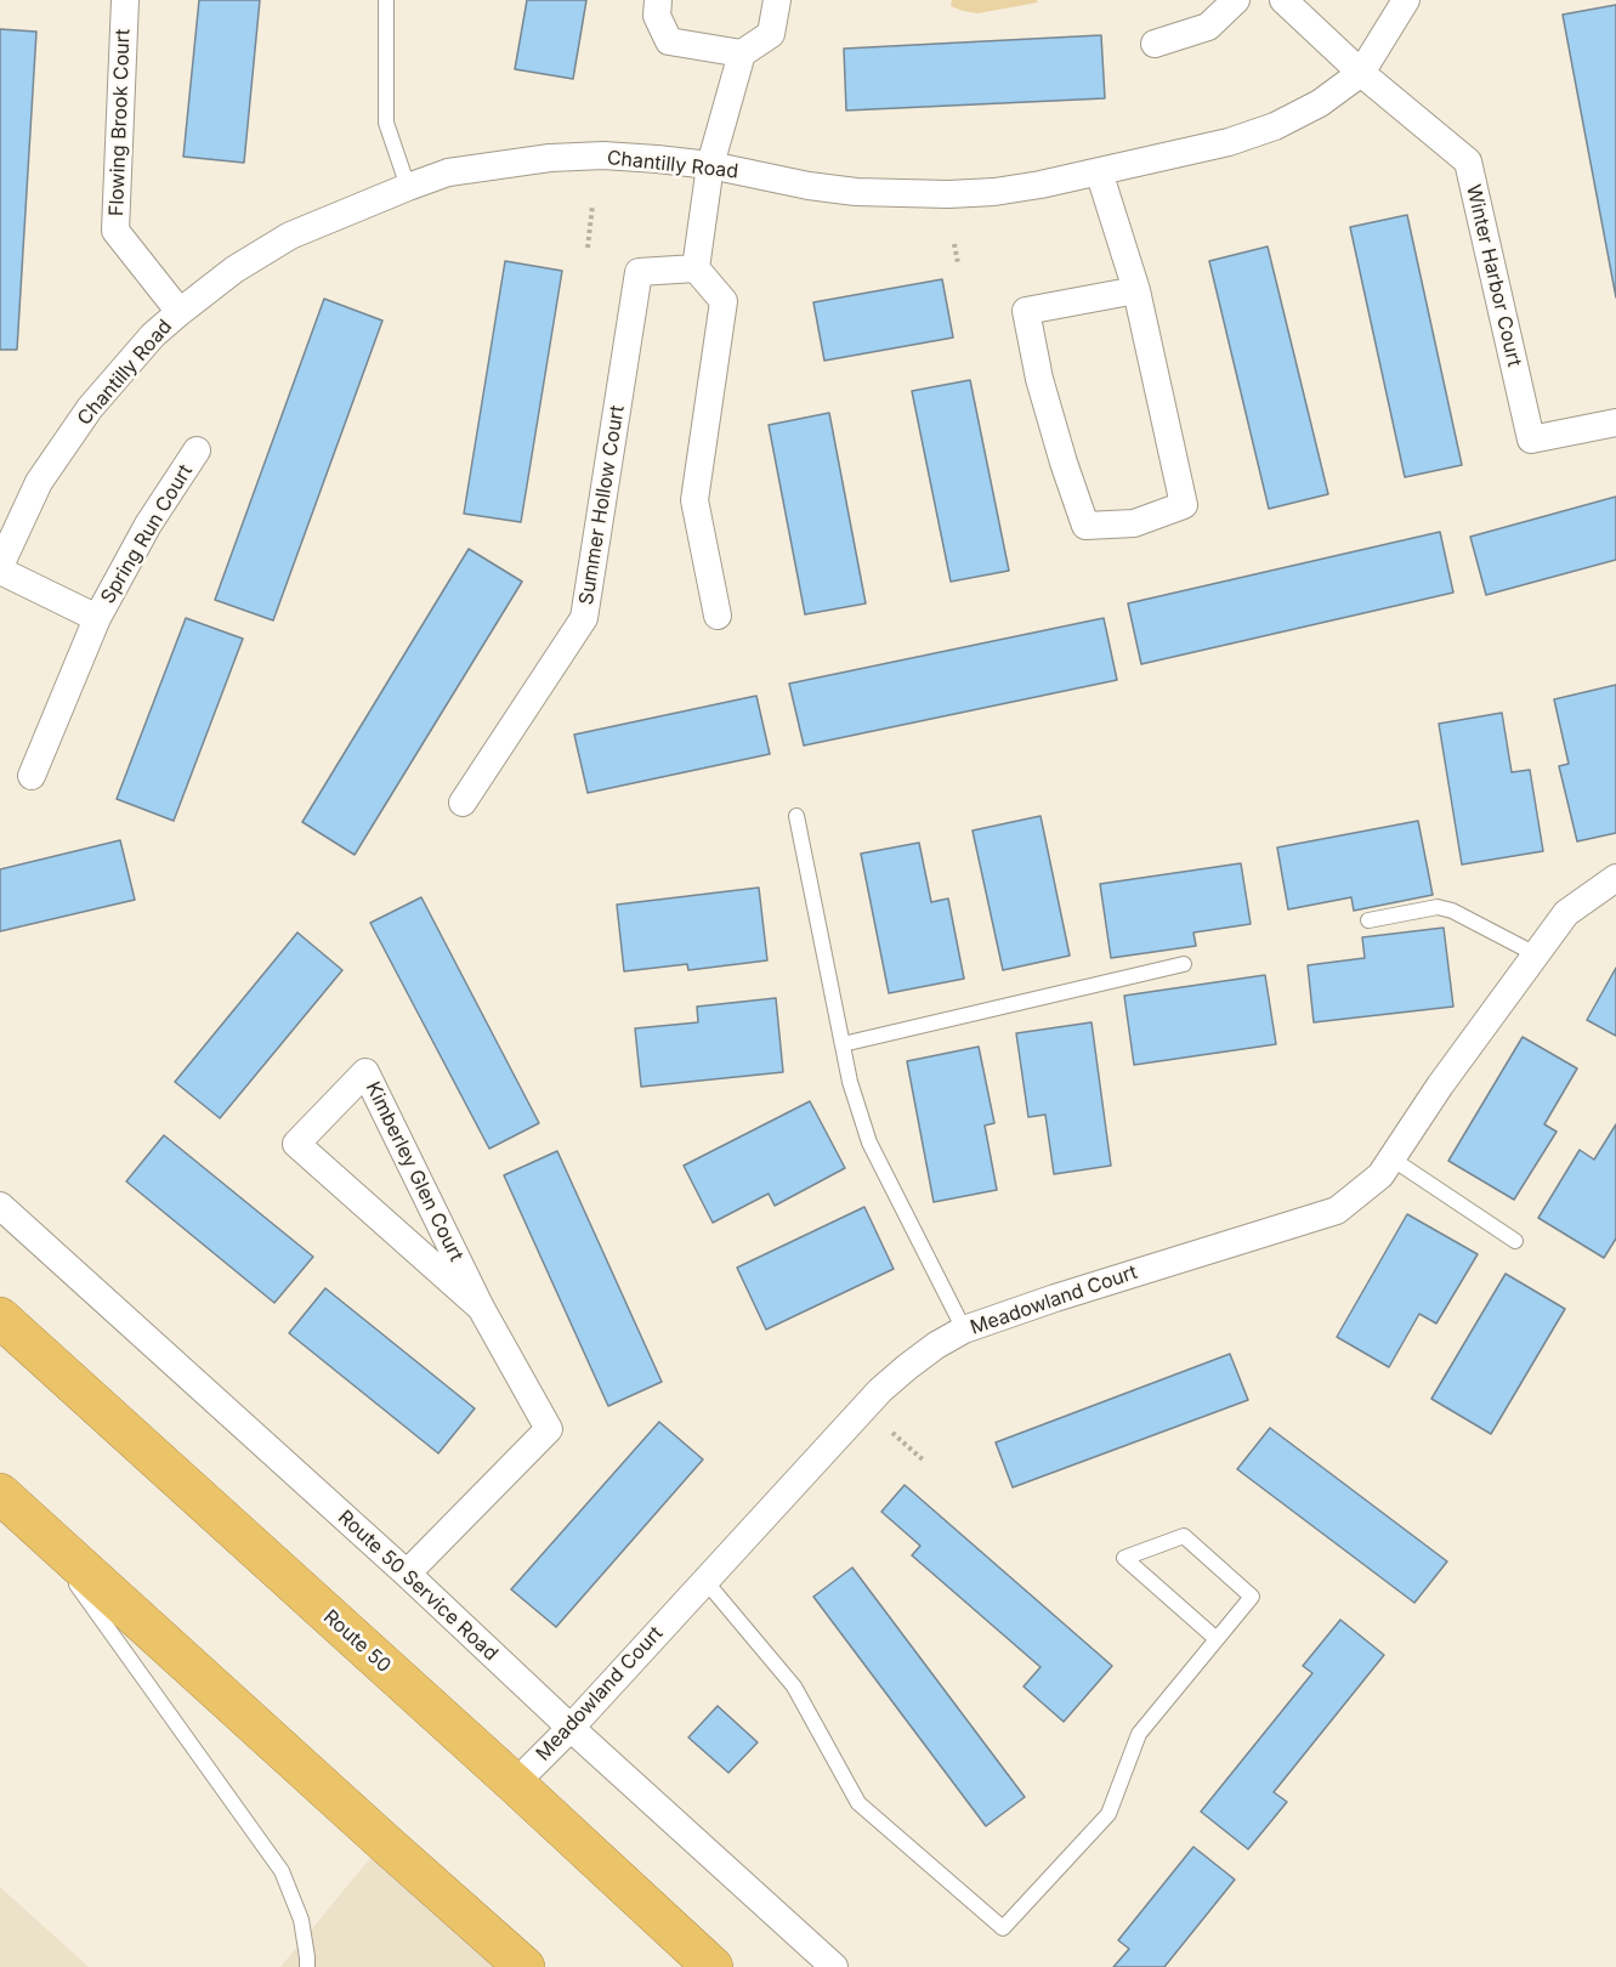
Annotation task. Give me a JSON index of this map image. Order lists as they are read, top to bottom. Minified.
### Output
{"streets":{"highway":["Route 50"],"street":["Flowing Brook Court","Chantilly Road","Winter Harbor Court","Summer Hollow Court","Spring Run Court","Kimberley Glen Court","Meadowland Court","Route 50 Service Road"]},"crossings":[["Flowing Brook Court","Chantilly Road"],["Chantilly Road","Winter Harbor Court"],["Chantilly Road","Spring Run Court"],["Kimberley Glen Court","Route 50 Service Road"],["Meadowland Court","Route 50 Service Road"],["Meadowland Court","Route 50"]]}
